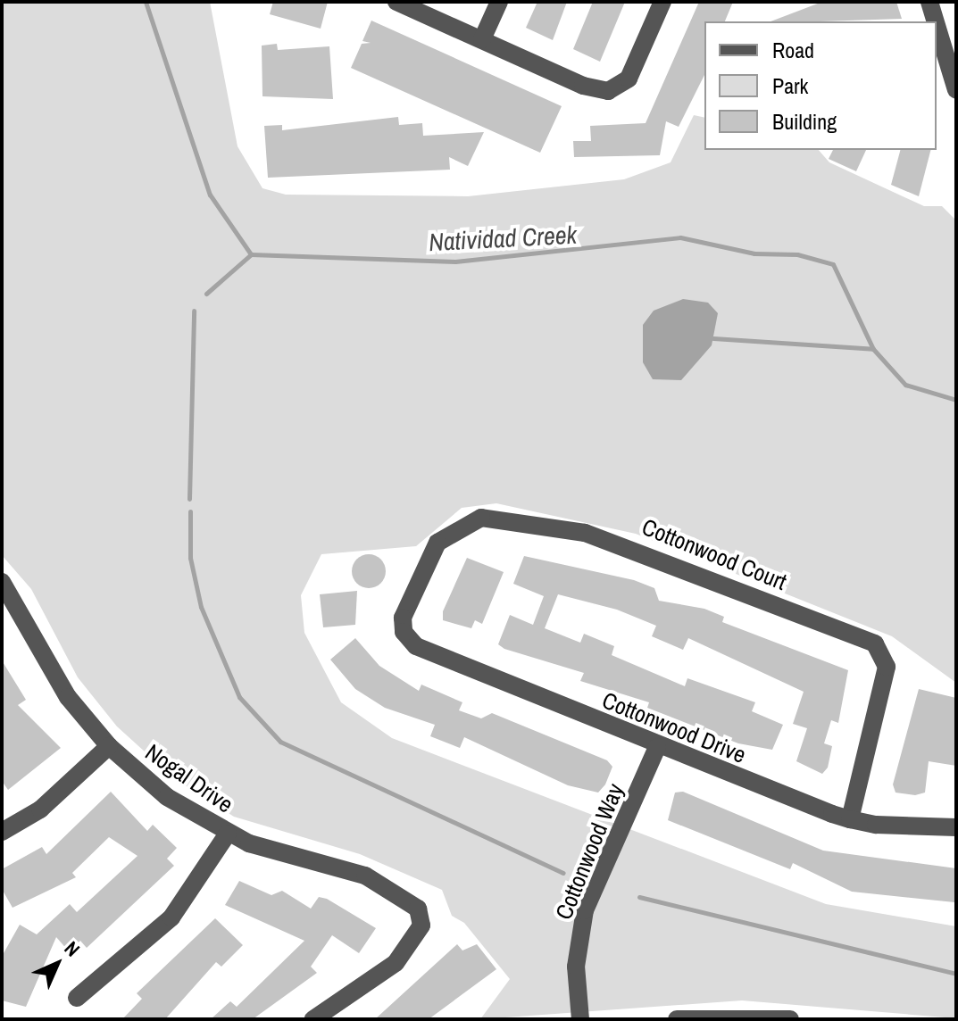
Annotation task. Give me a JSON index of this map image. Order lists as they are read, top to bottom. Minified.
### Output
{"streets":{"street":["Cottonwood Court","Cottonwood Drive","Nogal Drive","Cottonwood Way"]},"crossings":[["Cottonwood Court","Cottonwood Drive"],["Cottonwood Drive","Cottonwood Way"]],"water":["Natividad Creek"],"legend":["Road","Park","Building"],"north":"top right"}
